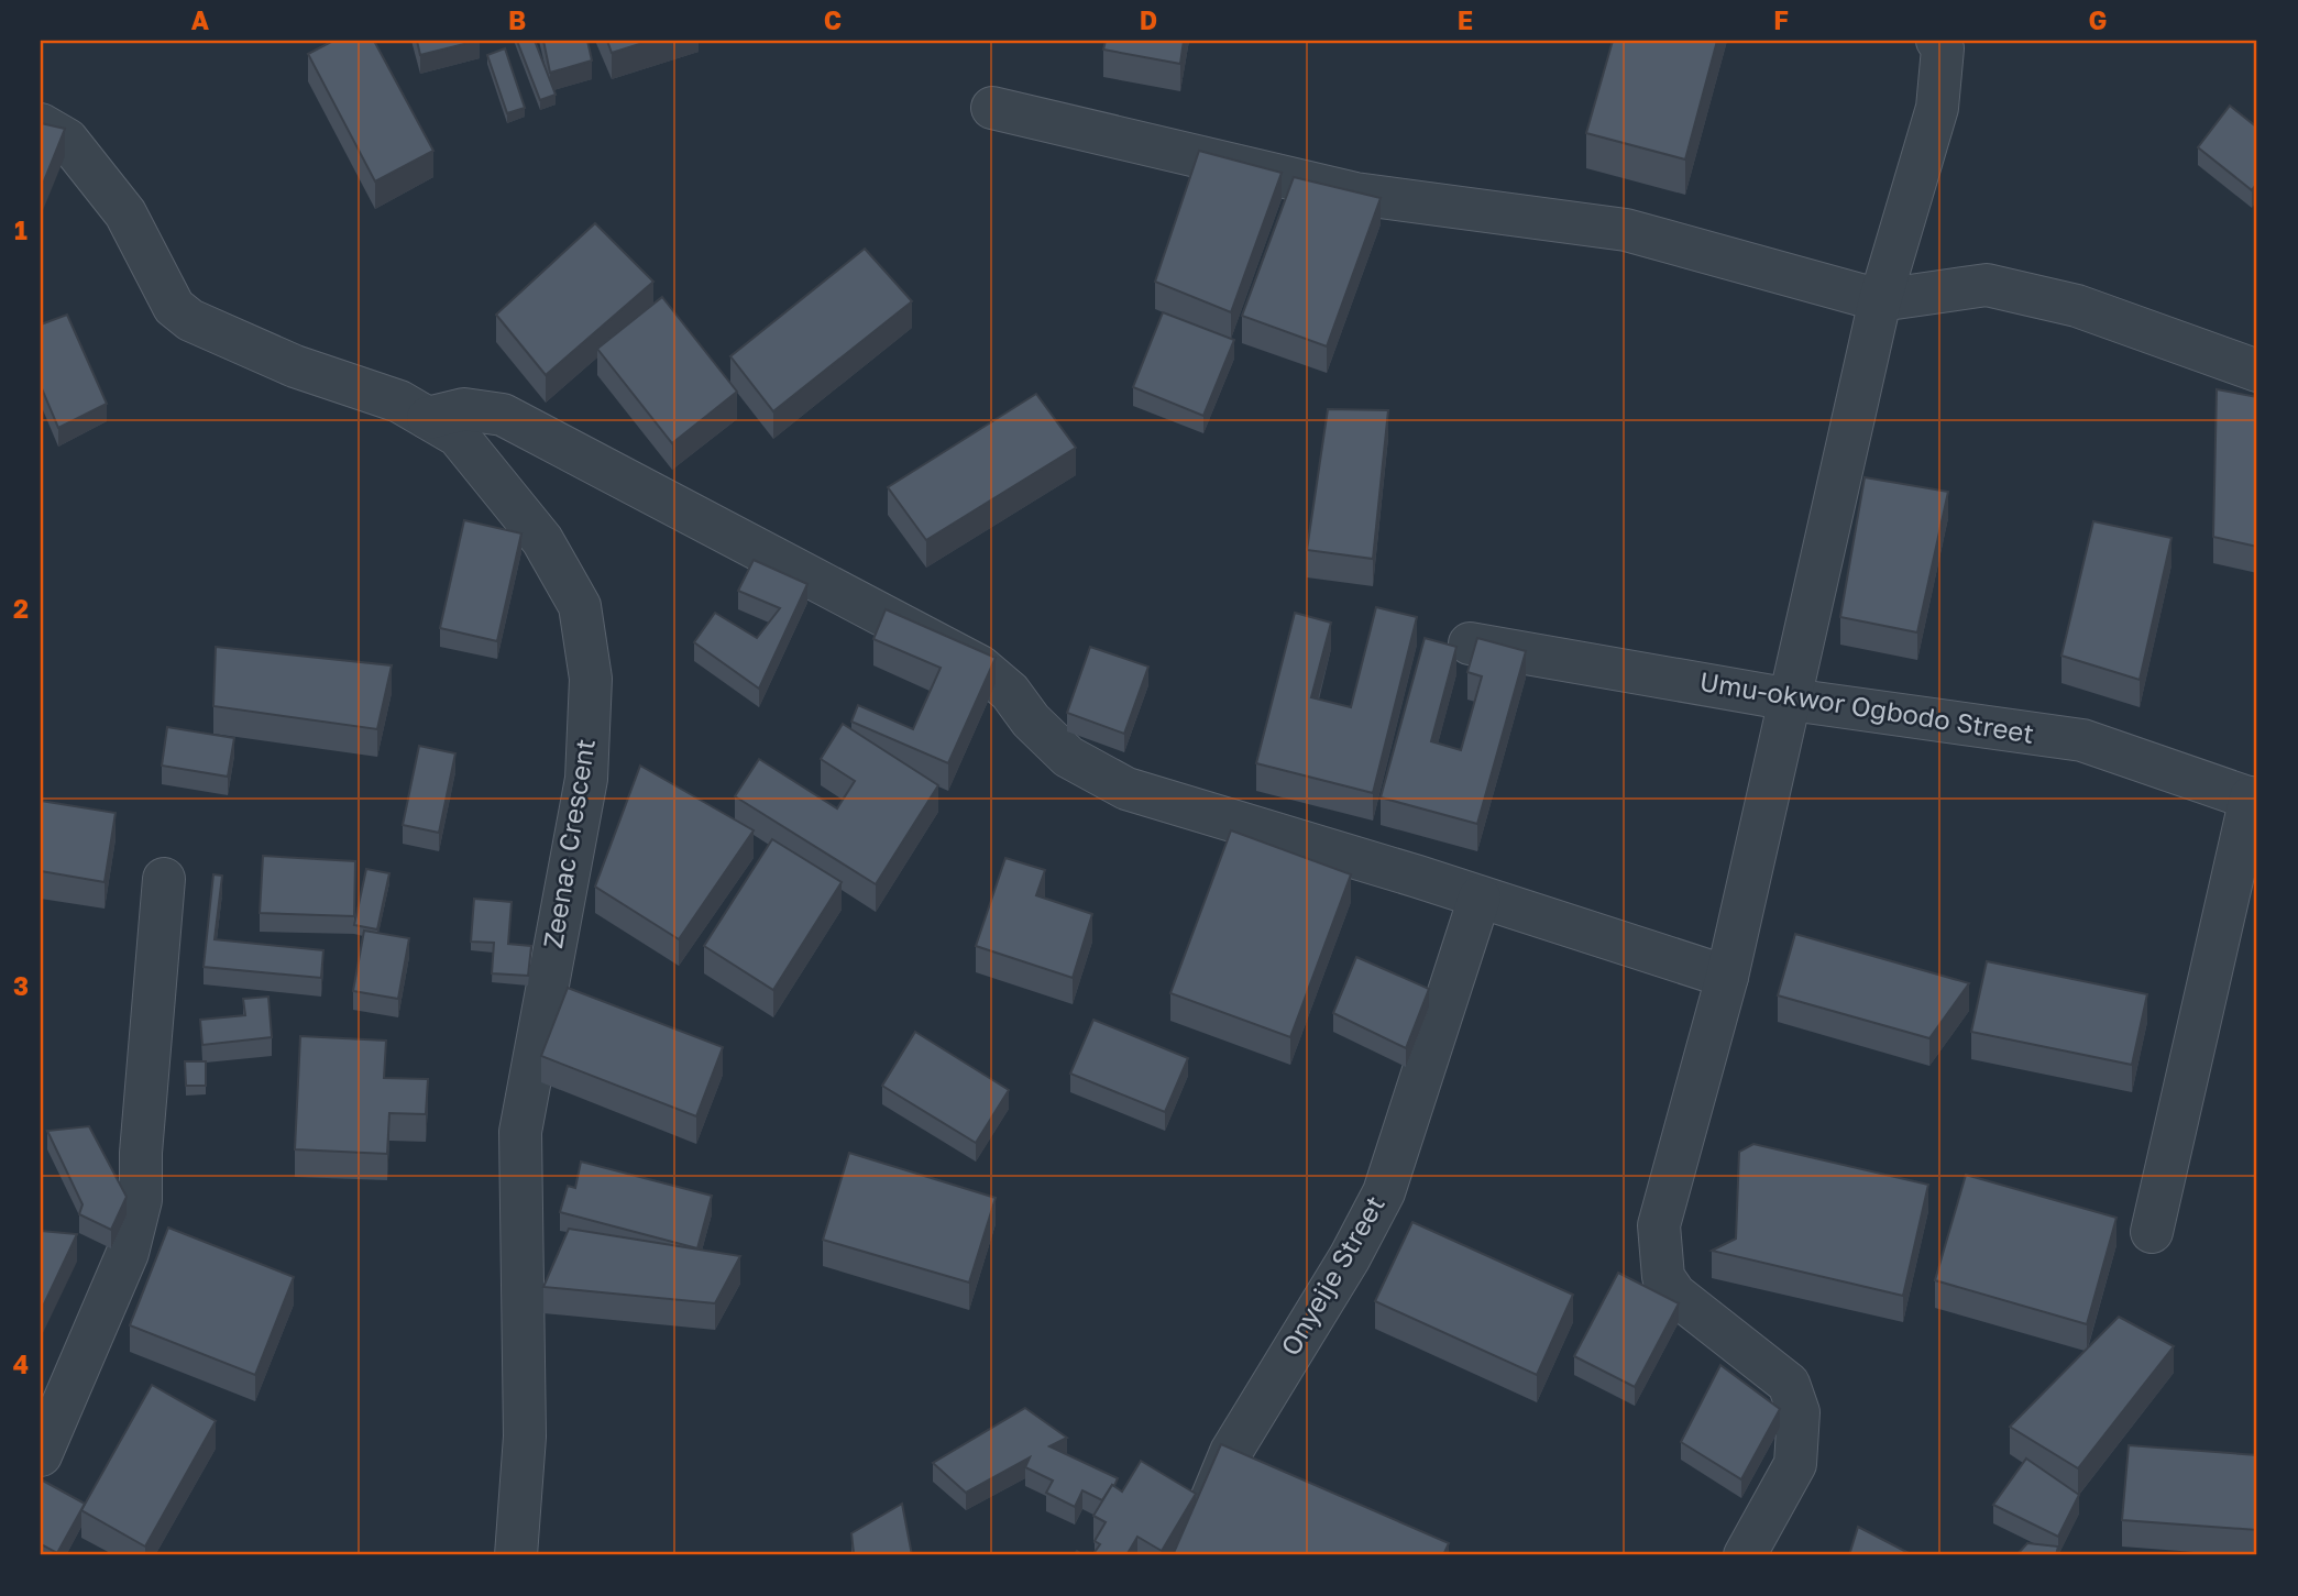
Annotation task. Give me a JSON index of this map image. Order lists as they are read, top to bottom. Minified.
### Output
{"streets":{"street":["Umu-okwor Ogbodo Street","Zeenac Crescent","Onyeije Street"]},"grid":{"columns":["A","B","C","D","E","F","G"],"rows":["1","2","3","4"]}}
